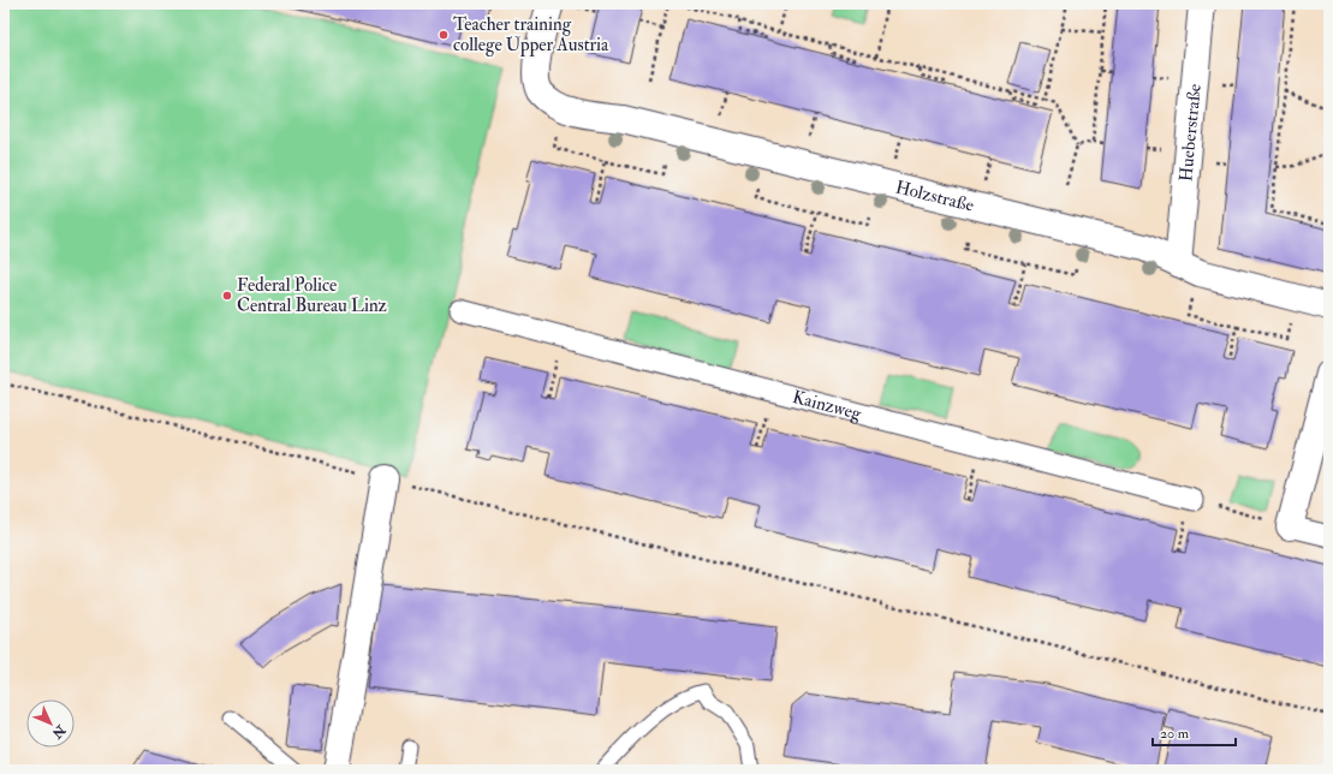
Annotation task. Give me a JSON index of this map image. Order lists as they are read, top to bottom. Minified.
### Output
{"streets":{"street":["Hueberstraße","Holzstraße","Kainzweg"]},"crossings":[["Hueberstraße","Holzstraße"]],"places":["Teacher training college Upper Austria","Federal Police Central Bureau Linz"],"scale_bar":"20 m","north":"bottom right"}
